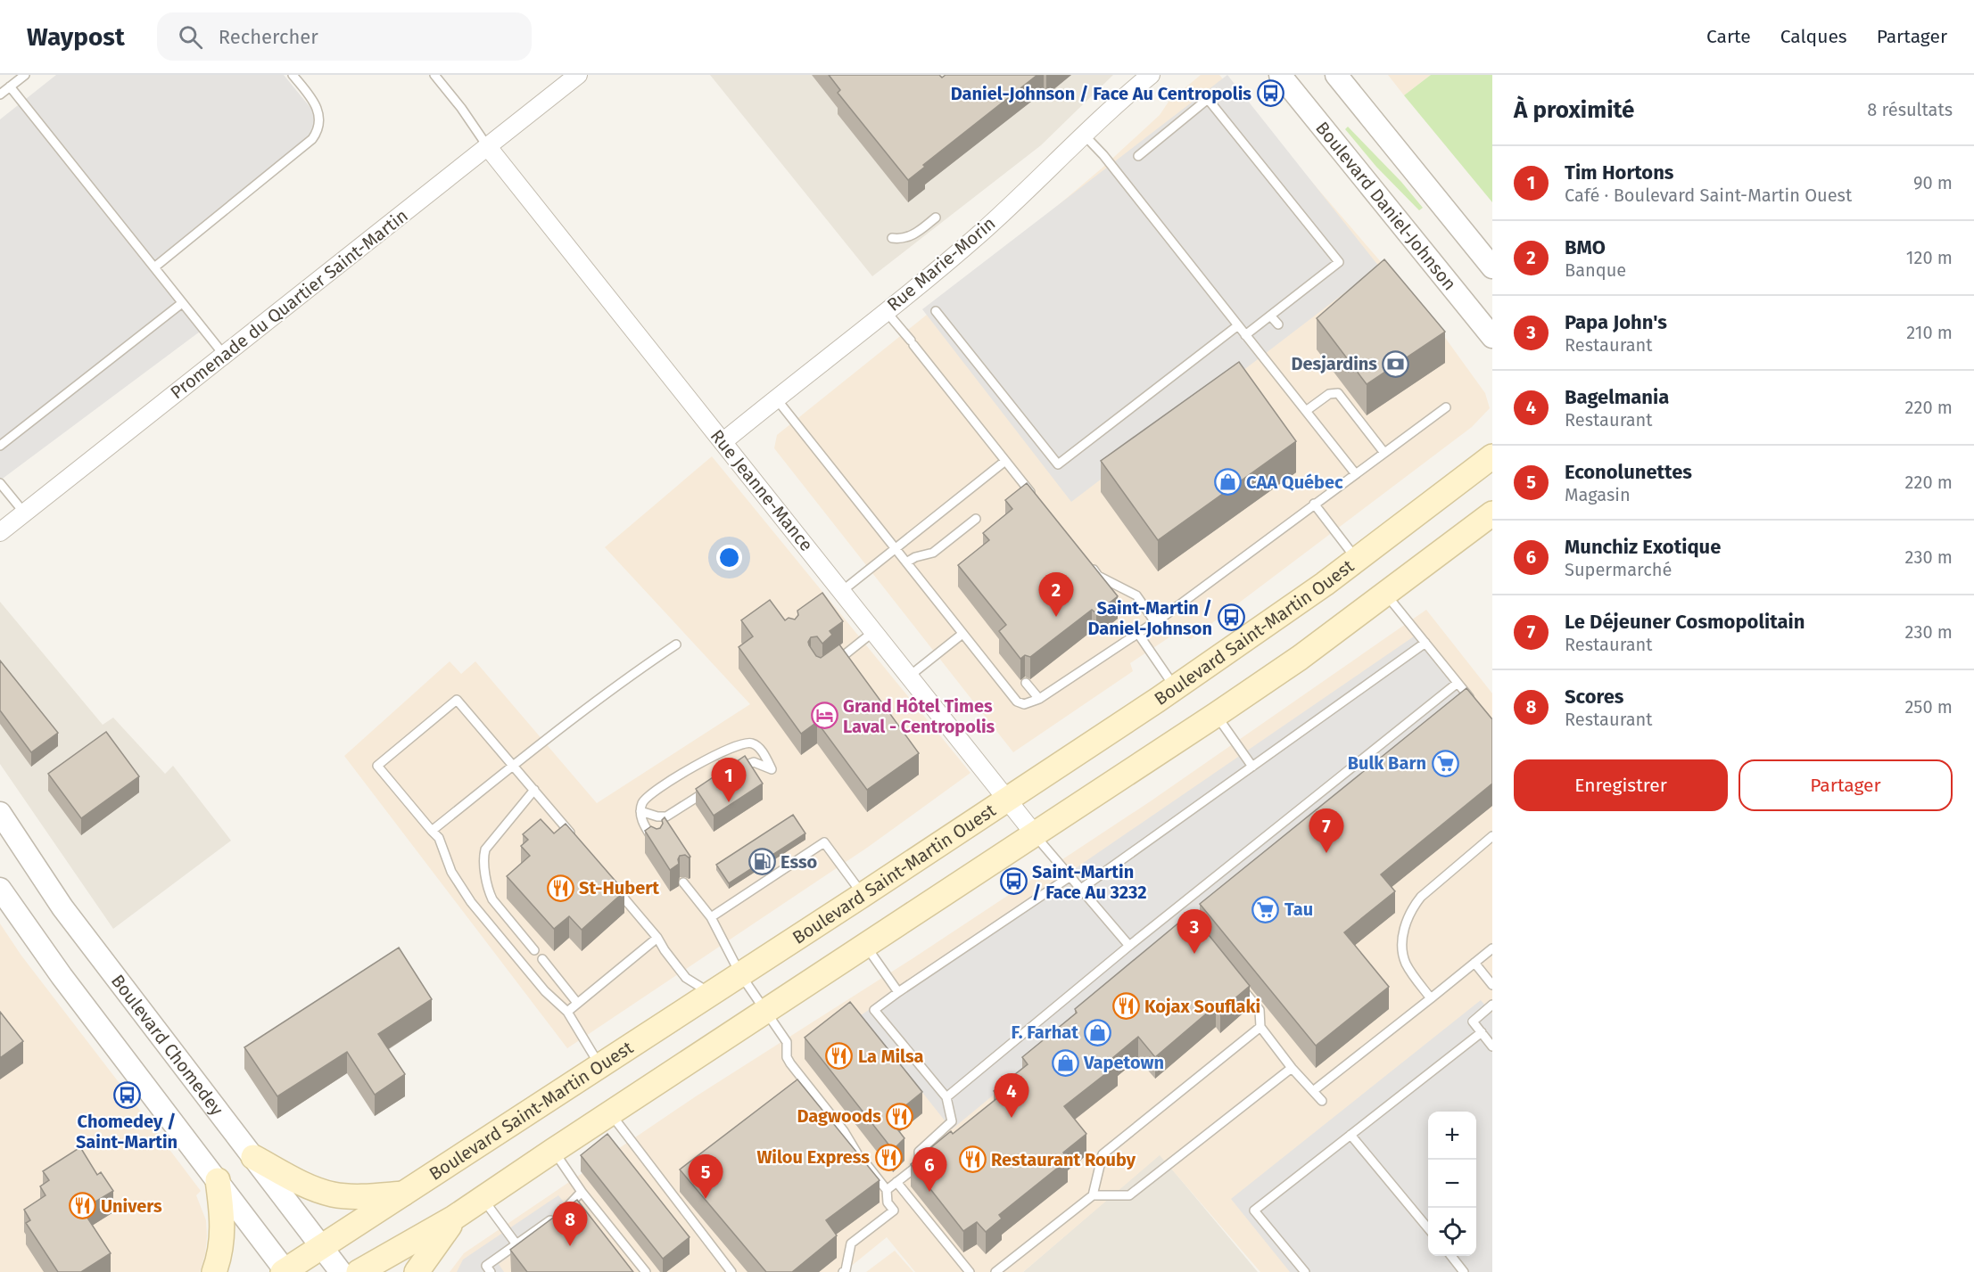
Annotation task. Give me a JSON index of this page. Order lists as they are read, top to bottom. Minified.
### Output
{"streets":{"main road":["Boulevard Saint-Martin Ouest"],"street":["Boulevard Daniel-Johnson","Rue Marie-Morin","Promenade du Quartier Saint-Martin","Rue Jeanne-Mance","Boulevard Chomedey"]},"crossings":[["Rue Marie-Morin","Rue Jeanne-Mance"],["Promenade du Quartier Saint-Martin","Rue Jeanne-Mance"],["Rue Jeanne-Mance","Boulevard Saint-Martin Ouest"],["Boulevard Saint-Martin Ouest","Boulevard Chomedey"]],"places":{"bus stop":["Daniel-Johnson / Face Au Centropolis","Saint-Martin / Daniel-Johnson","Saint-Martin / Face Au 3232","Chomedey / Saint-Martin"],"bank":["Desjardins"],"shop":["CAA Québec","F. Farhat","Vapetown"],"hotel":["Grand Hôtel Times Laval - Centropolis"],"supermarket":["Bulk Barn","Tau"],"fuel station":["Esso"],"restaurant":["St-Hubert","Kojax Souflaki","La Milsa","Dagwoods","Wilou Express","Restaurant Rouby","Univers"]},"page":{"header":"Waypost","search":"Rechercher","nav":["Carte","Calques","Partager"],"heading":["À proximité","8 résultats"],"list":[{"mark":"1","name":"Tim Hortons","note":"Café · Boulevard Saint-Martin Ouest","value":"90 m"},{"mark":"2","name":"BMO","note":"Banque","value":"120 m"},{"mark":"3","name":"Papa John's","note":"Restaurant","value":"210 m"},{"mark":"4","name":"Bagelmania","note":"Restaurant","value":"220 m"},{"mark":"5","name":"Econolunettes","note":"Magasin","value":"220 m"},{"mark":"6","name":"Munchiz Exotique","note":"Supermarché","value":"230 m"},{"mark":"7","name":"Le Déjeuner Cosmopolitain","note":"Restaurant","value":"230 m"},{"mark":"8","name":"Scores","note":"Restaurant","value":"250 m"}],"pins":["2","1","7","3","4","6","5","8"],"buttons":["Enregistrer","Partager"],"map_buttons":["+","−"]}}
